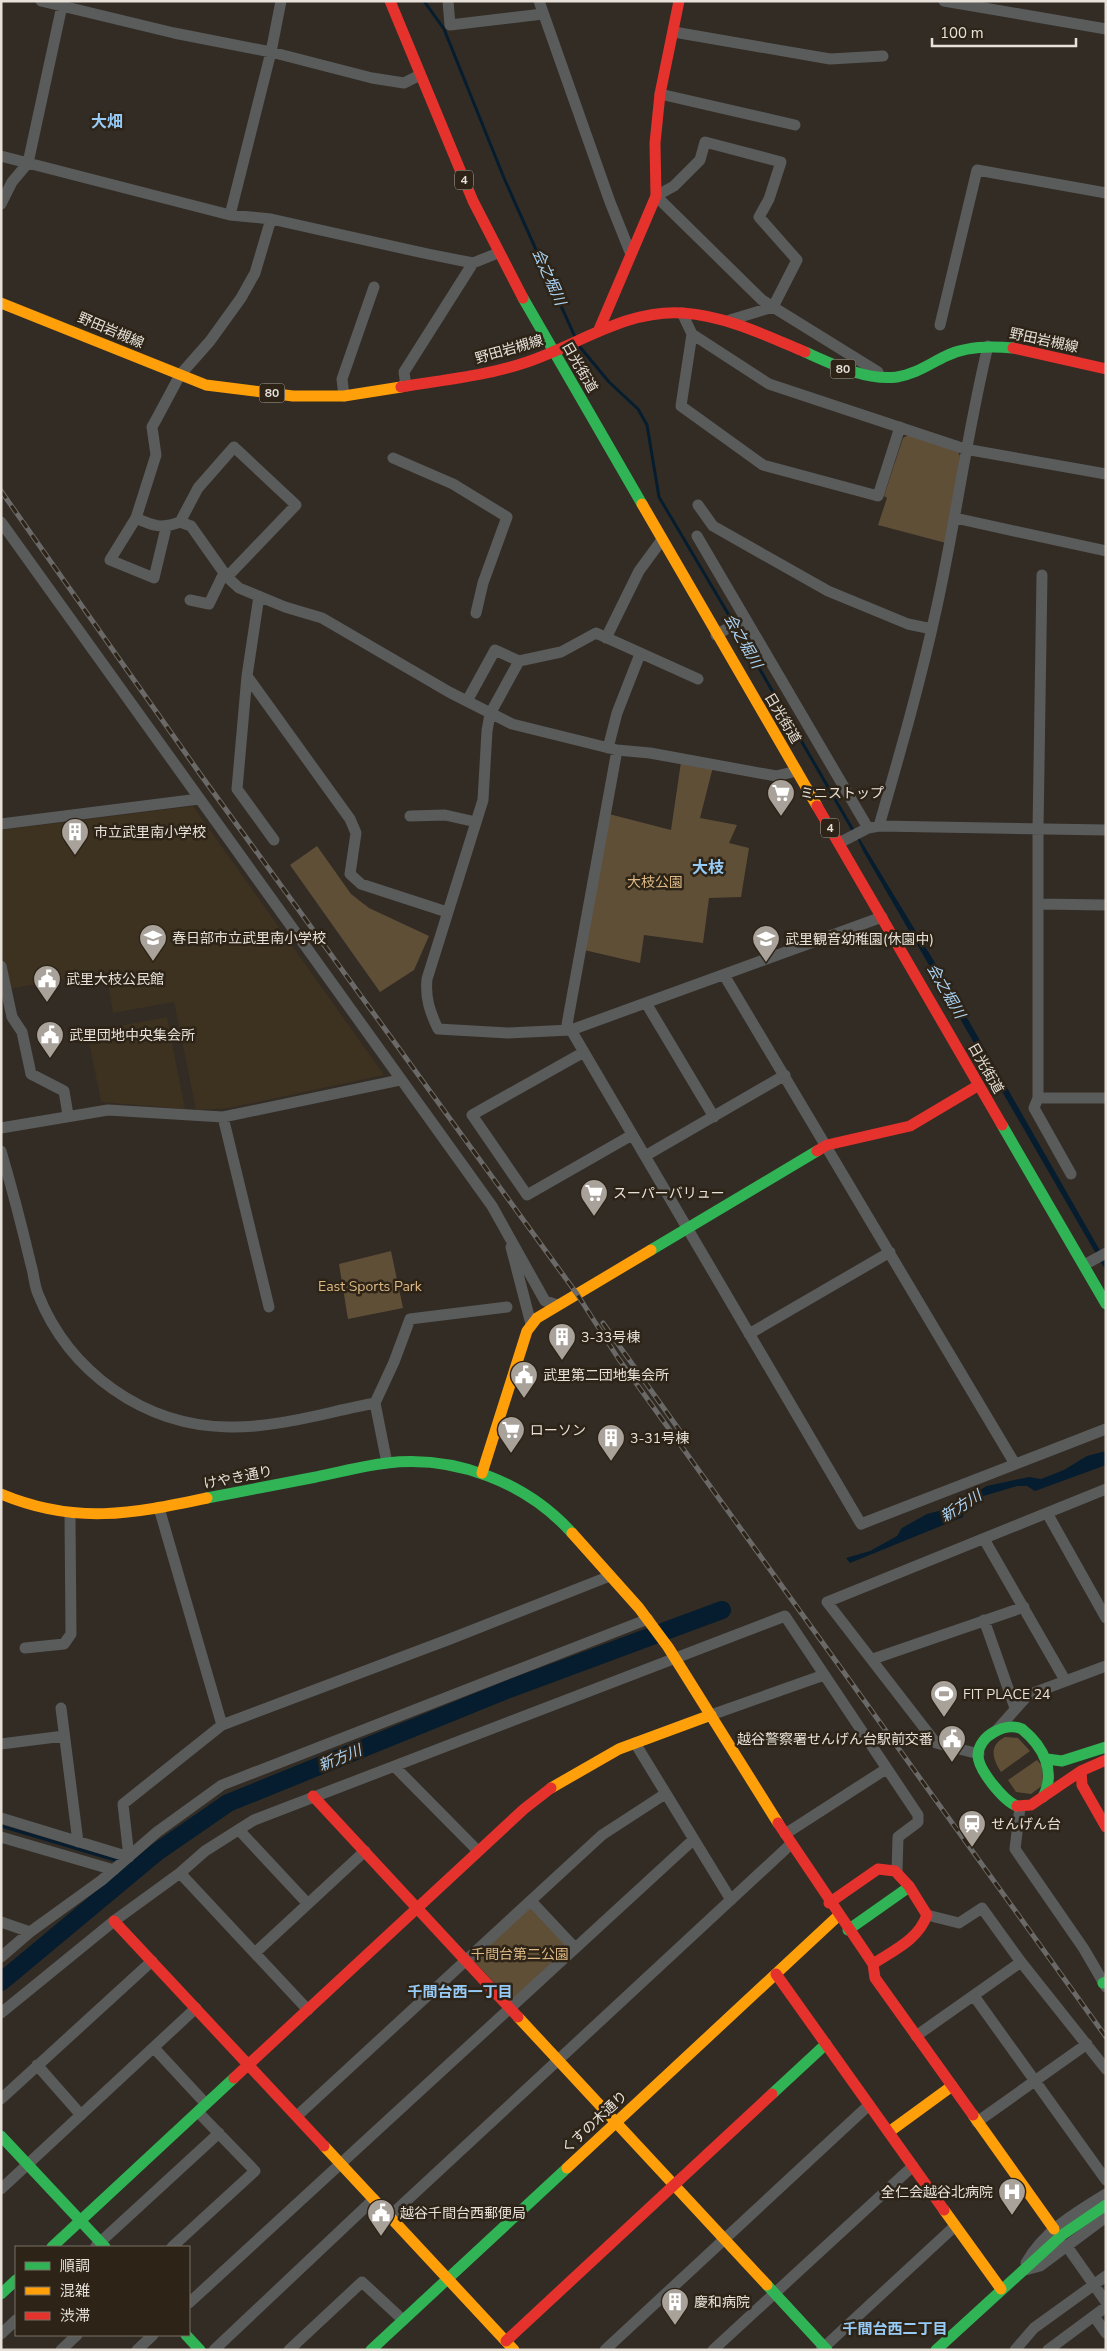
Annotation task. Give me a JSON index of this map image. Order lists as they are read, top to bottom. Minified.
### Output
{"streets":{"main road":["4","野田岩槻線","日光街道","80","けやき通り","くすの木通り"]},"crossings":[["野田岩槻線","日光街道"],["けやき通り","くすの木通り"]],"districts":["大畑","大枝","千間台西一丁目","千間台西二丁目"],"water":["会之堀川","新方川"],"parks":["大枝公園","East Sports Park","千間台第二公園"],"places":{"supermarket":["ミニストップ","スーパーバリュー","ローソン"],"building":["市立武里南小学校","3-33号棟","3-31号棟","慶和病院"],"school or university":["春日部市立武里南小学校","武里観音幼稚園(休園中)"],"public building":["武里大枝公民館","武里団地中央集会所","武里第二団地集会所","越谷警察署せんげん台駅前交番","越谷千間台西郵便局"],"sports":["FIT PLACE 24"],"station":["せんげん台"],"hospital":["全仁会越谷北病院"]},"legend":["順調","混雑","渋滞"],"scale_bar":"100 m"}
